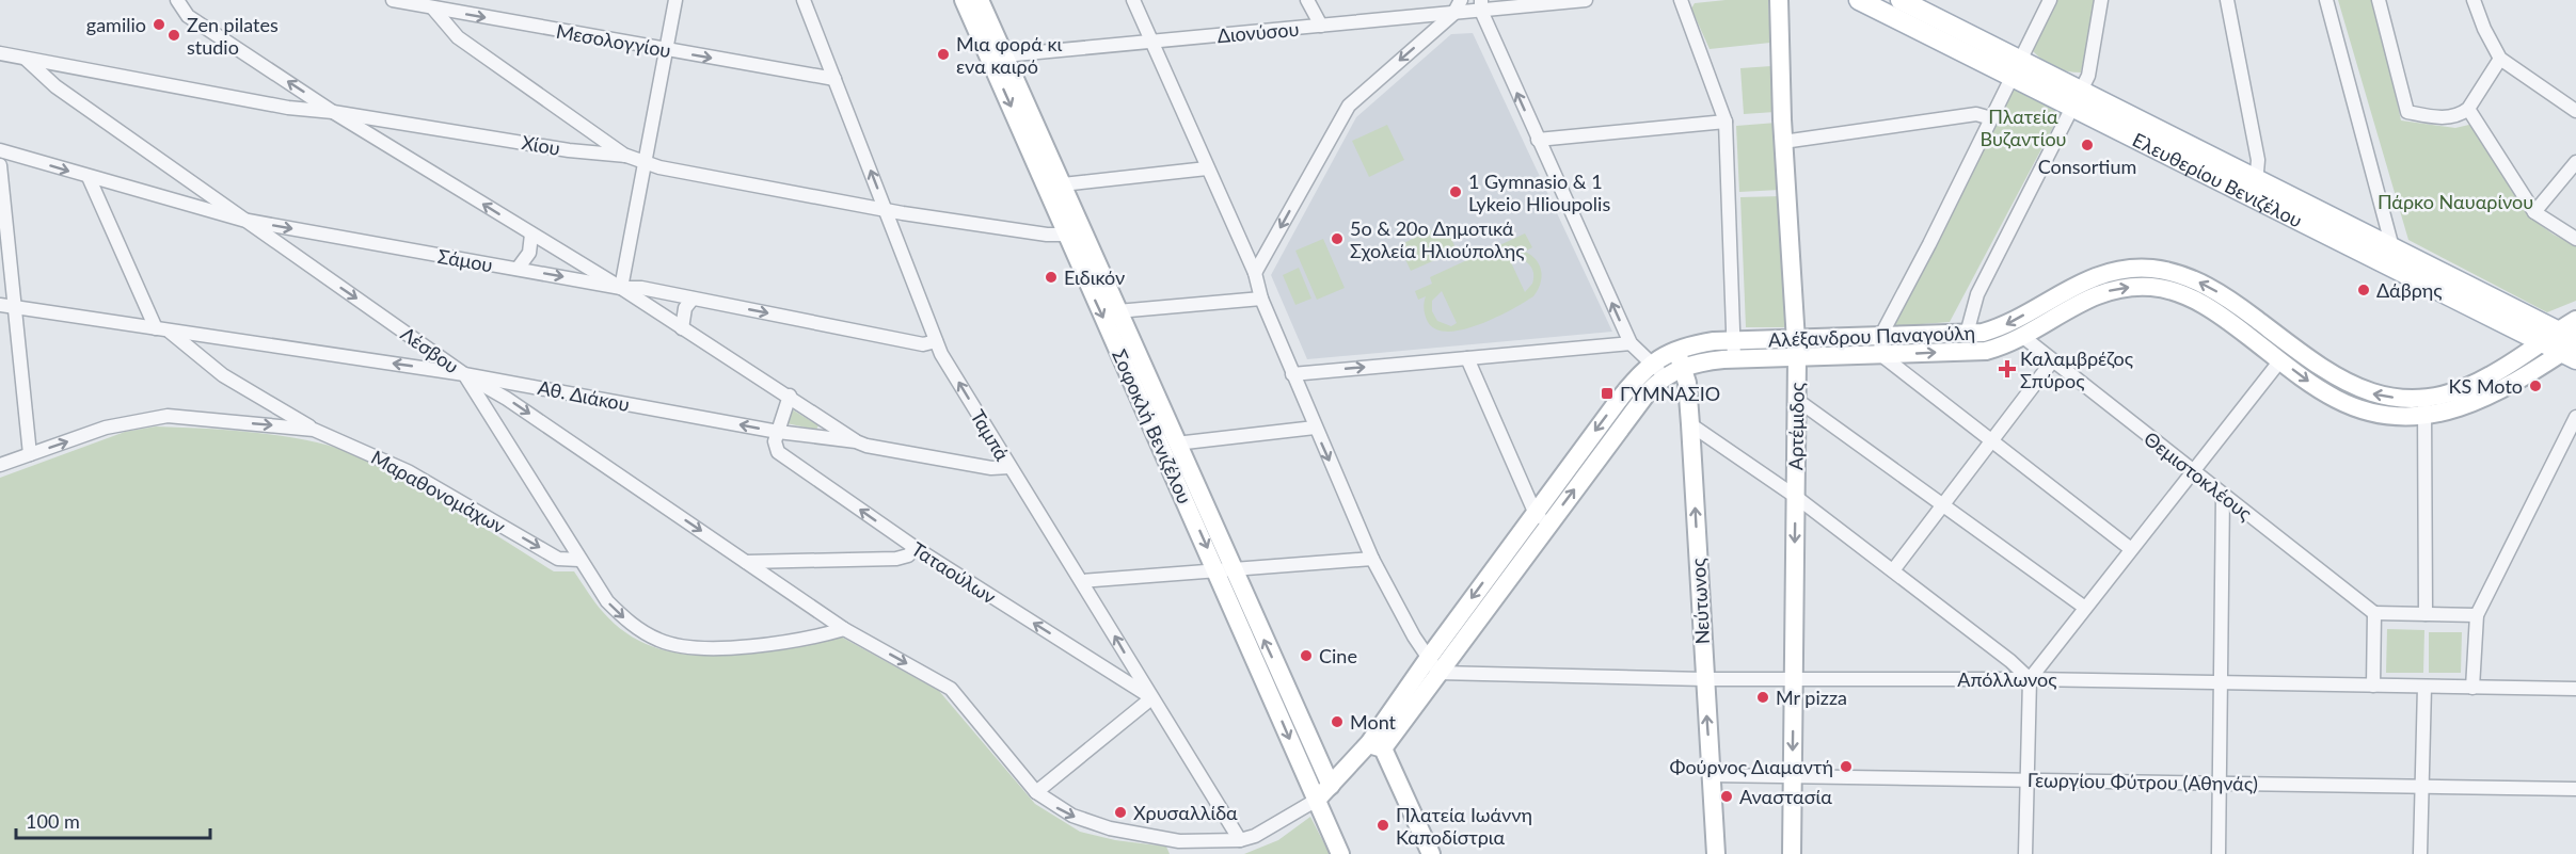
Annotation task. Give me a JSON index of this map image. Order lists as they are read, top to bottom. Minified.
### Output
{"streets":{"main road":["Ελευθερίου Βενιζέλου"],"street":["Διονύσου","Μεσολογγίου","Χίου","Σάμου","Αλέξανδρου Παναγούλη","Λέσβου","Αθ. Διάκου","Σοφοκλή Βενιζέλου","Αρτέμιδος","Ταμπά","Θεμιστοκλέους","Μαραθονομάχων","Ταταούλων","Νεύτωνος","Απόλλωνος","Γεωργίου Φύτρου (Αθηνάς)"]},"crossings":[["Διονύσου","Σοφοκλή Βενιζέλου"],["Μεσολογγίου","Ταμπά"],["Χίου","Λέσβου"],["Χίου","Σοφοκλή Βενιζέλου"],["Χίου","Ταμπά"],["Ελευθερίου Βενιζέλου","Αλέξανδρου Παναγούλη"],["Σάμου","Λέσβου"],["Σάμου","Ταμπά"],["Αλέξανδρου Παναγούλη","Σοφοκλή Βενιζέλου"],["Αλέξανδρου Παναγούλη","Αρτέμιδος"],["Αλέξανδρου Παναγούλη","Θεμιστοκλέους"],["Αλέξανδρου Παναγούλη","Νεύτωνος"],["Αλέξανδρου Παναγούλη","Απόλλωνος"],["Λέσβου","Αθ. Διάκου"],["Λέσβου","Ταμπά"],["Αθ. Διάκου","Ταμπά"],["Αθ. Διάκου","Ταταούλων"],["Αρτέμιδος","Απόλλωνος"],["Αρτέμιδος","Γεωργίου Φύτρου (Αθηνάς)"],["Ταμπά","Ταταούλων"],["Νεύτωνος","Απόλλωνος"],["Νεύτωνος","Γεωργίου Φύτρου (Αθηνάς)"]],"one_way":["Μεσολογγίου","Λέσβου","Ταμπά","Ταταούλων","Νεύτωνος"],"parks":["Πλατεία Βυζαντίου","Πάρκο Ναυαρίνου"],"places":{"other":["gamilio","Zen pilates studio","Μια φορά κι ενα καιρό","Consortium","1 Gymnasio & 1 Lykeio Hlioupolis","5ο & 20ο Δημοτικά Σχολεία Ηλιούπολης","Ειδικόν","Δάβρης","KS Moto","Cine","Mr pizza","Mont","Φούρνος Διαμαντή","Αναστασία","Χρυσαλλίδα","Πλατεία Ιωάννη Καποδίστρια"],"health":["Καλαμβρέζος Σπύρος"],"transit":["ΓΥΜΝΑΣΙΟ"]},"scale_bar":"100 m"}
